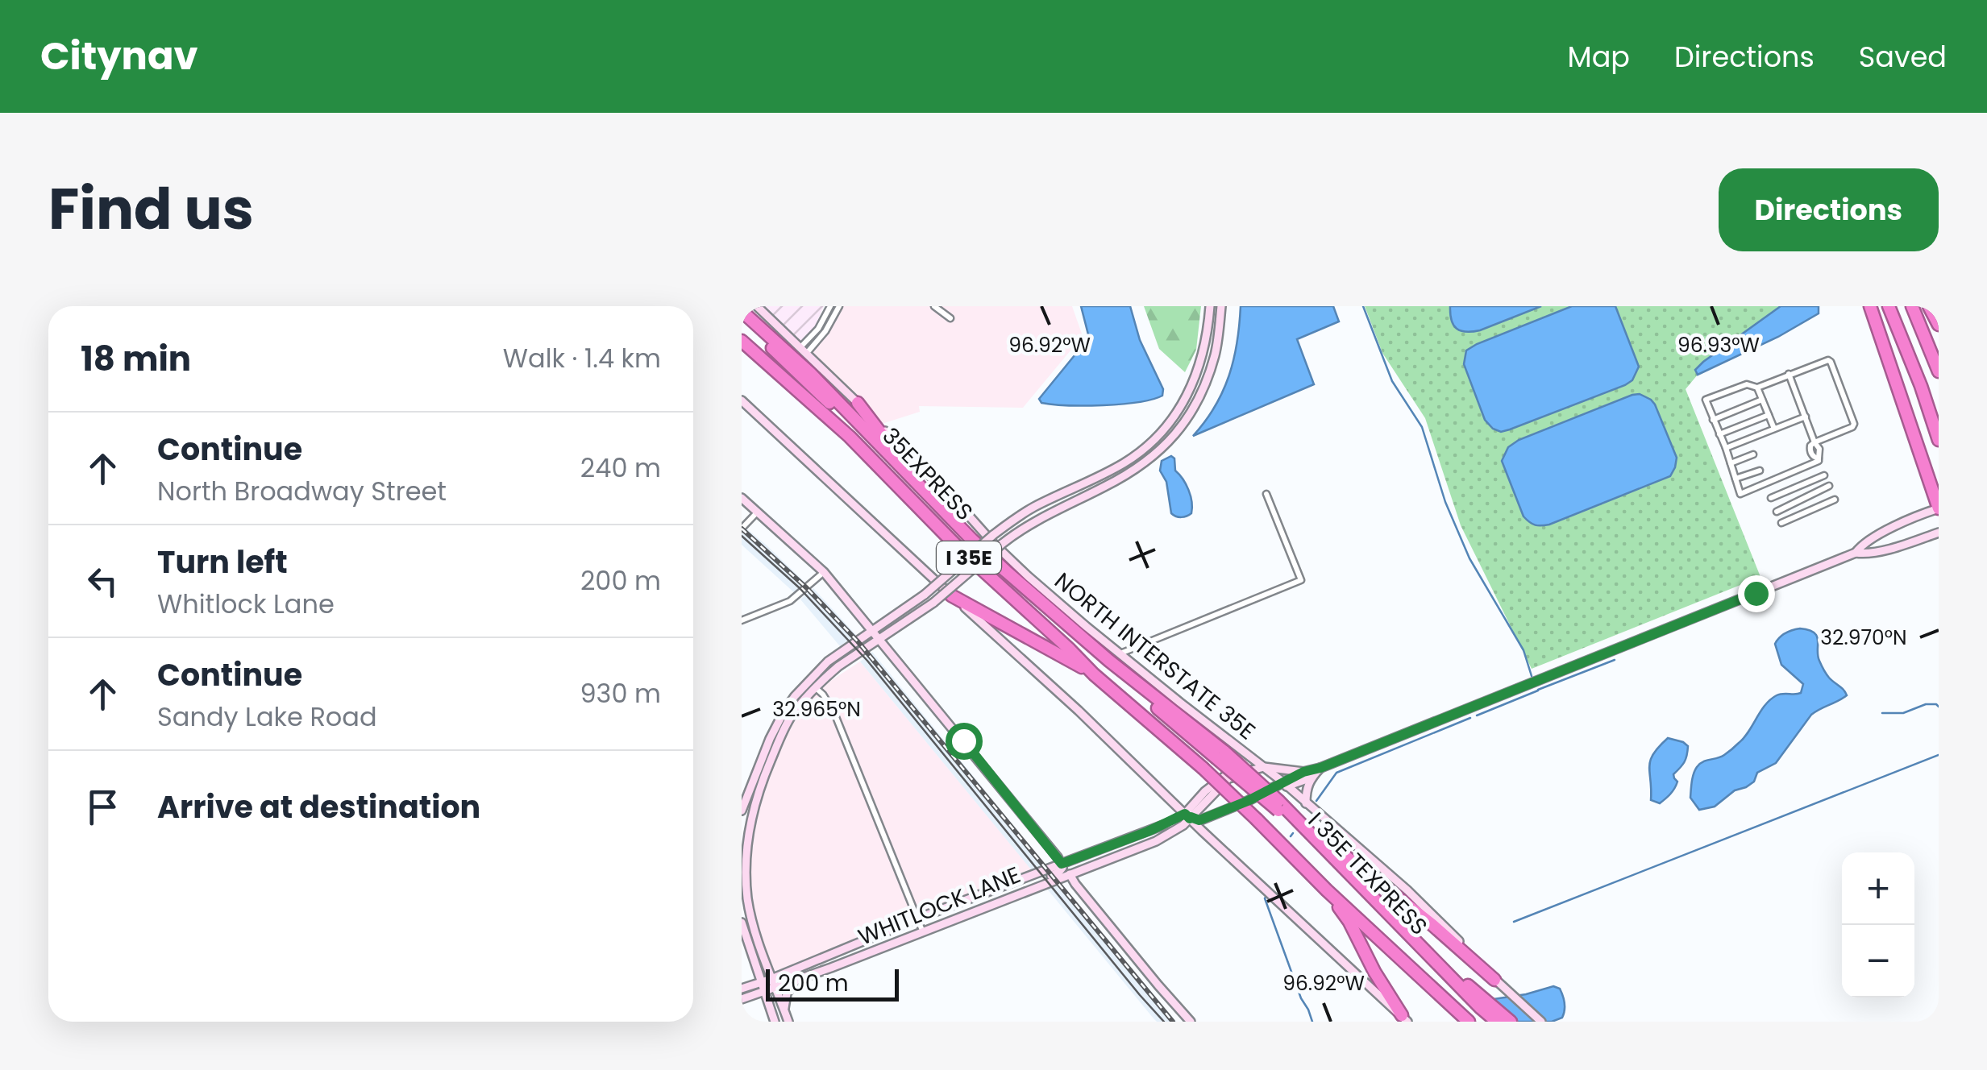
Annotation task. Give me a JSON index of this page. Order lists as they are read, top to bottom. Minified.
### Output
{"streets":{"highway":["35EXPRESS","I 35E","I 35E TEXPRESS"],"main road":["NORTH INTERSTATE 35E","WHITLOCK LANE"]},"crossings":[["35EXPRESS","I 35E"],["I 35E","I 35E TEXPRESS"]],"scale_bar":"200 m","page":{"header":"Citynav","nav":["Map","Directions","Saved"],"title":"Find us","buttons":"Directions","heading":["18 min","Walk · 1.4 km"],"list":[["Continue","North Broadway Street","240 m"],["Turn left","Whitlock Lane","200 m"],["Continue","Sandy Lake Road","930 m"],"Arrive at destination"],"map_buttons":["+","−"],"scale":"200 m"},"coordinates":["96.92°W","96.93°W","32.970°N","32.965°N"]}
